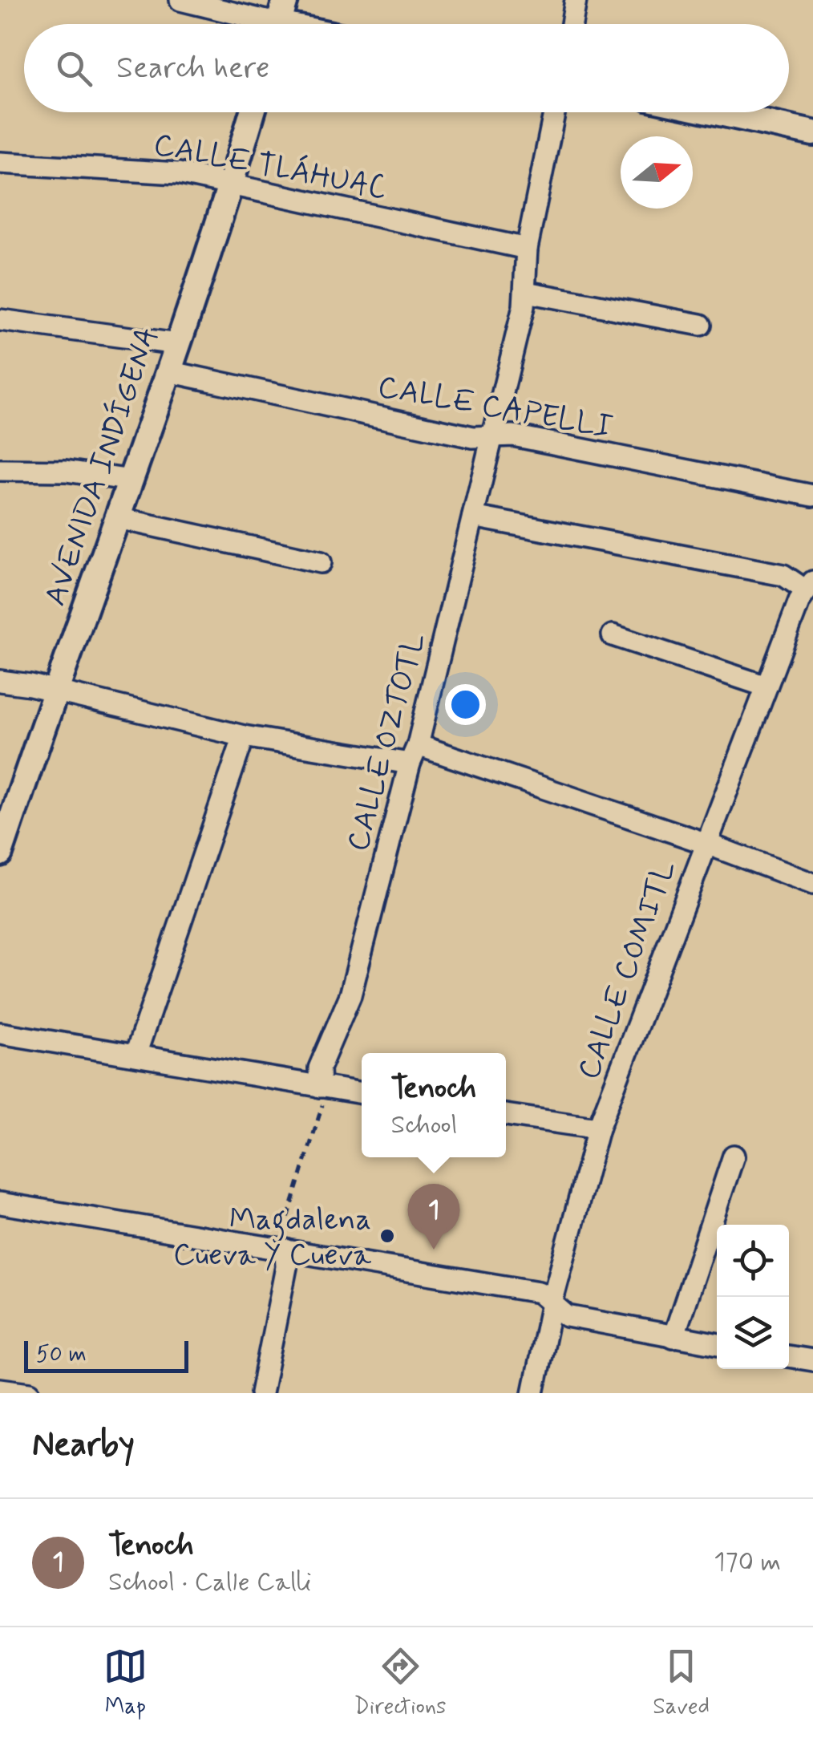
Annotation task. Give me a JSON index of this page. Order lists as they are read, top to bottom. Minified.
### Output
{"streets":{"street":["CALLE TLÁHUAC","CALLE CAPELLI","AVENIDA INDÍGENA","CALLE OZTOTL","CALLE COMITL"]},"crossings":[["CALLE TLÁHUAC","AVENIDA INDÍGENA"],["CALLE TLÁHUAC","CALLE OZTOTL"],["CALLE CAPELLI","AVENIDA INDÍGENA"],["CALLE CAPELLI","CALLE OZTOTL"]],"places":["Magdalena Cueva Y Cueva"],"scale_bar":"50 m","north":"right","page":{"search":"Search here","popup":["Tenoch","School"],"pins":"1","scale":"50 m","heading":"Nearby","list":[{"mark":"1","name":"Tenoch","note":"School · Calle Calli","value":"170 m"}],"nav":["Map","Directions","Saved"]}}
